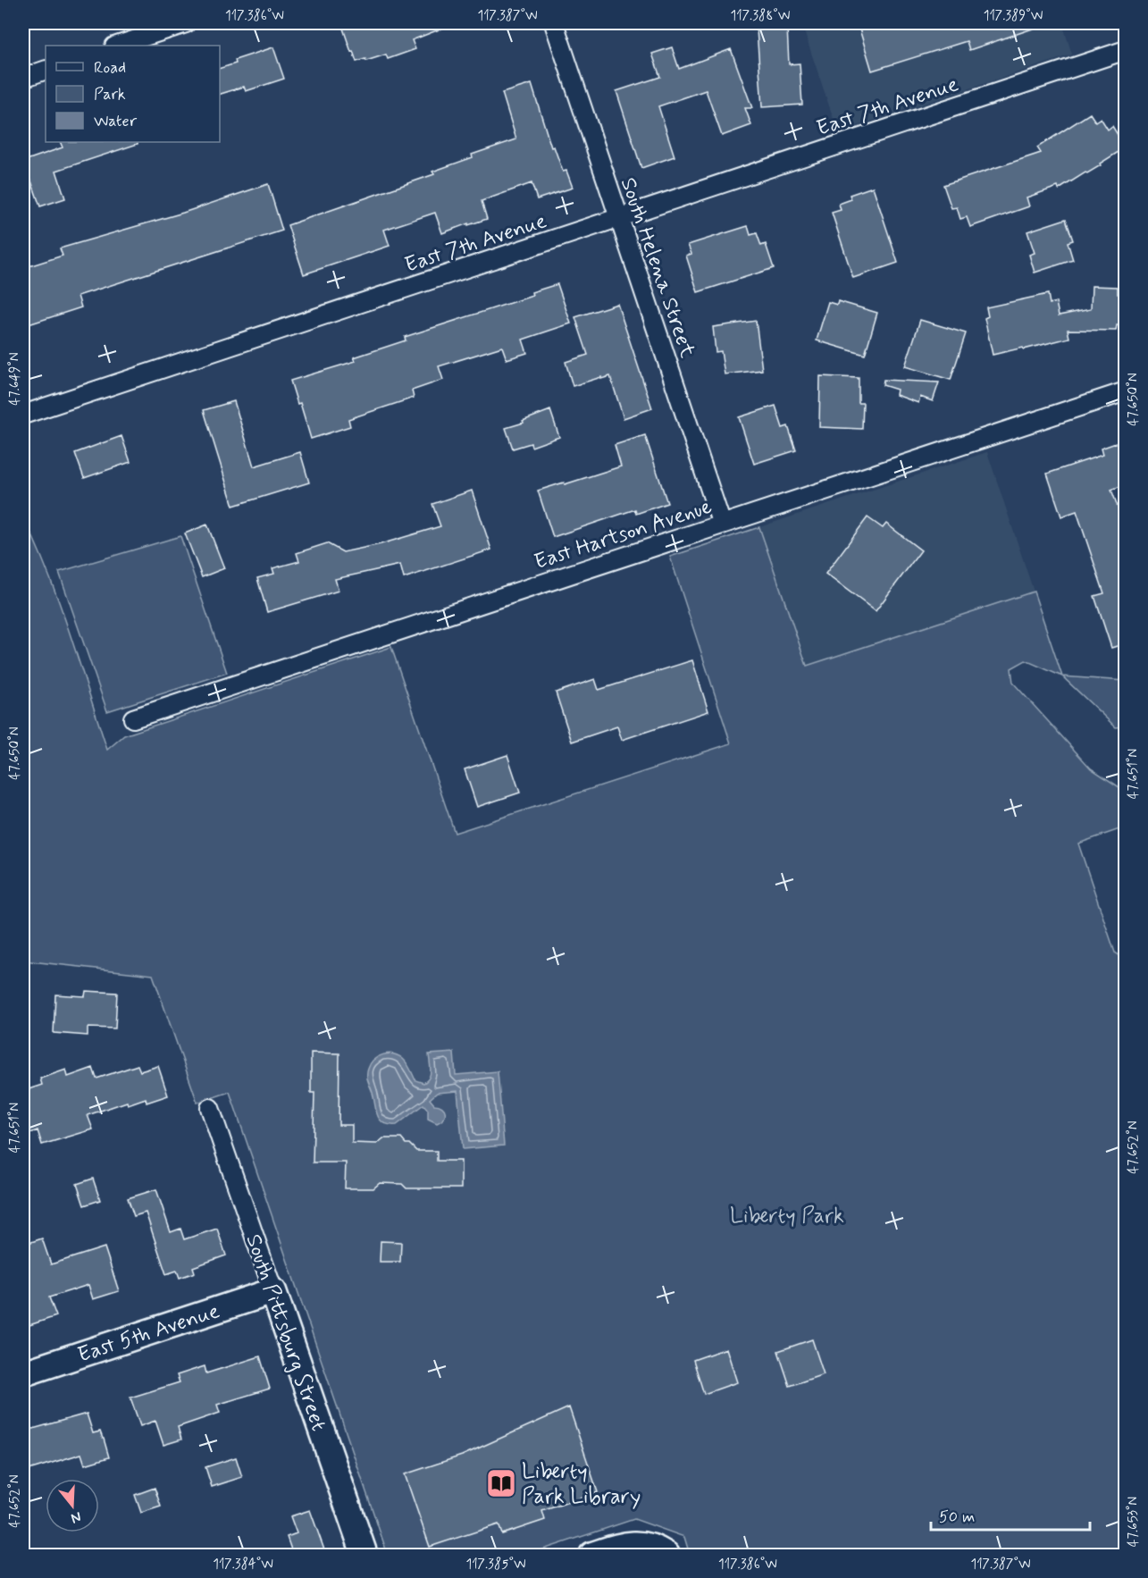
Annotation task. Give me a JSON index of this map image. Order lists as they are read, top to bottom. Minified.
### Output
{"streets":{"street":["East 7th Avenue","South Helena Street","East Hartson Avenue","East 5th Avenue","South Pittsburg Street"]},"crossings":[["East 7th Avenue","South Helena Street"],["South Helena Street","East Hartson Avenue"],["East 5th Avenue","South Pittsburg Street"]],"parks":["Liberty Park"],"places":{"library":["Liberty Park Library"]},"legend":["Road","Park","Water"],"scale_bar":"50 m","north":"bottom","coordinates":["117.386°W","117.387°W","117.388°W","117.389°W","47.649°N","47.650°N","47.651°N","47.652°N","47.653°N","117.384°W","117.385°W"]}
